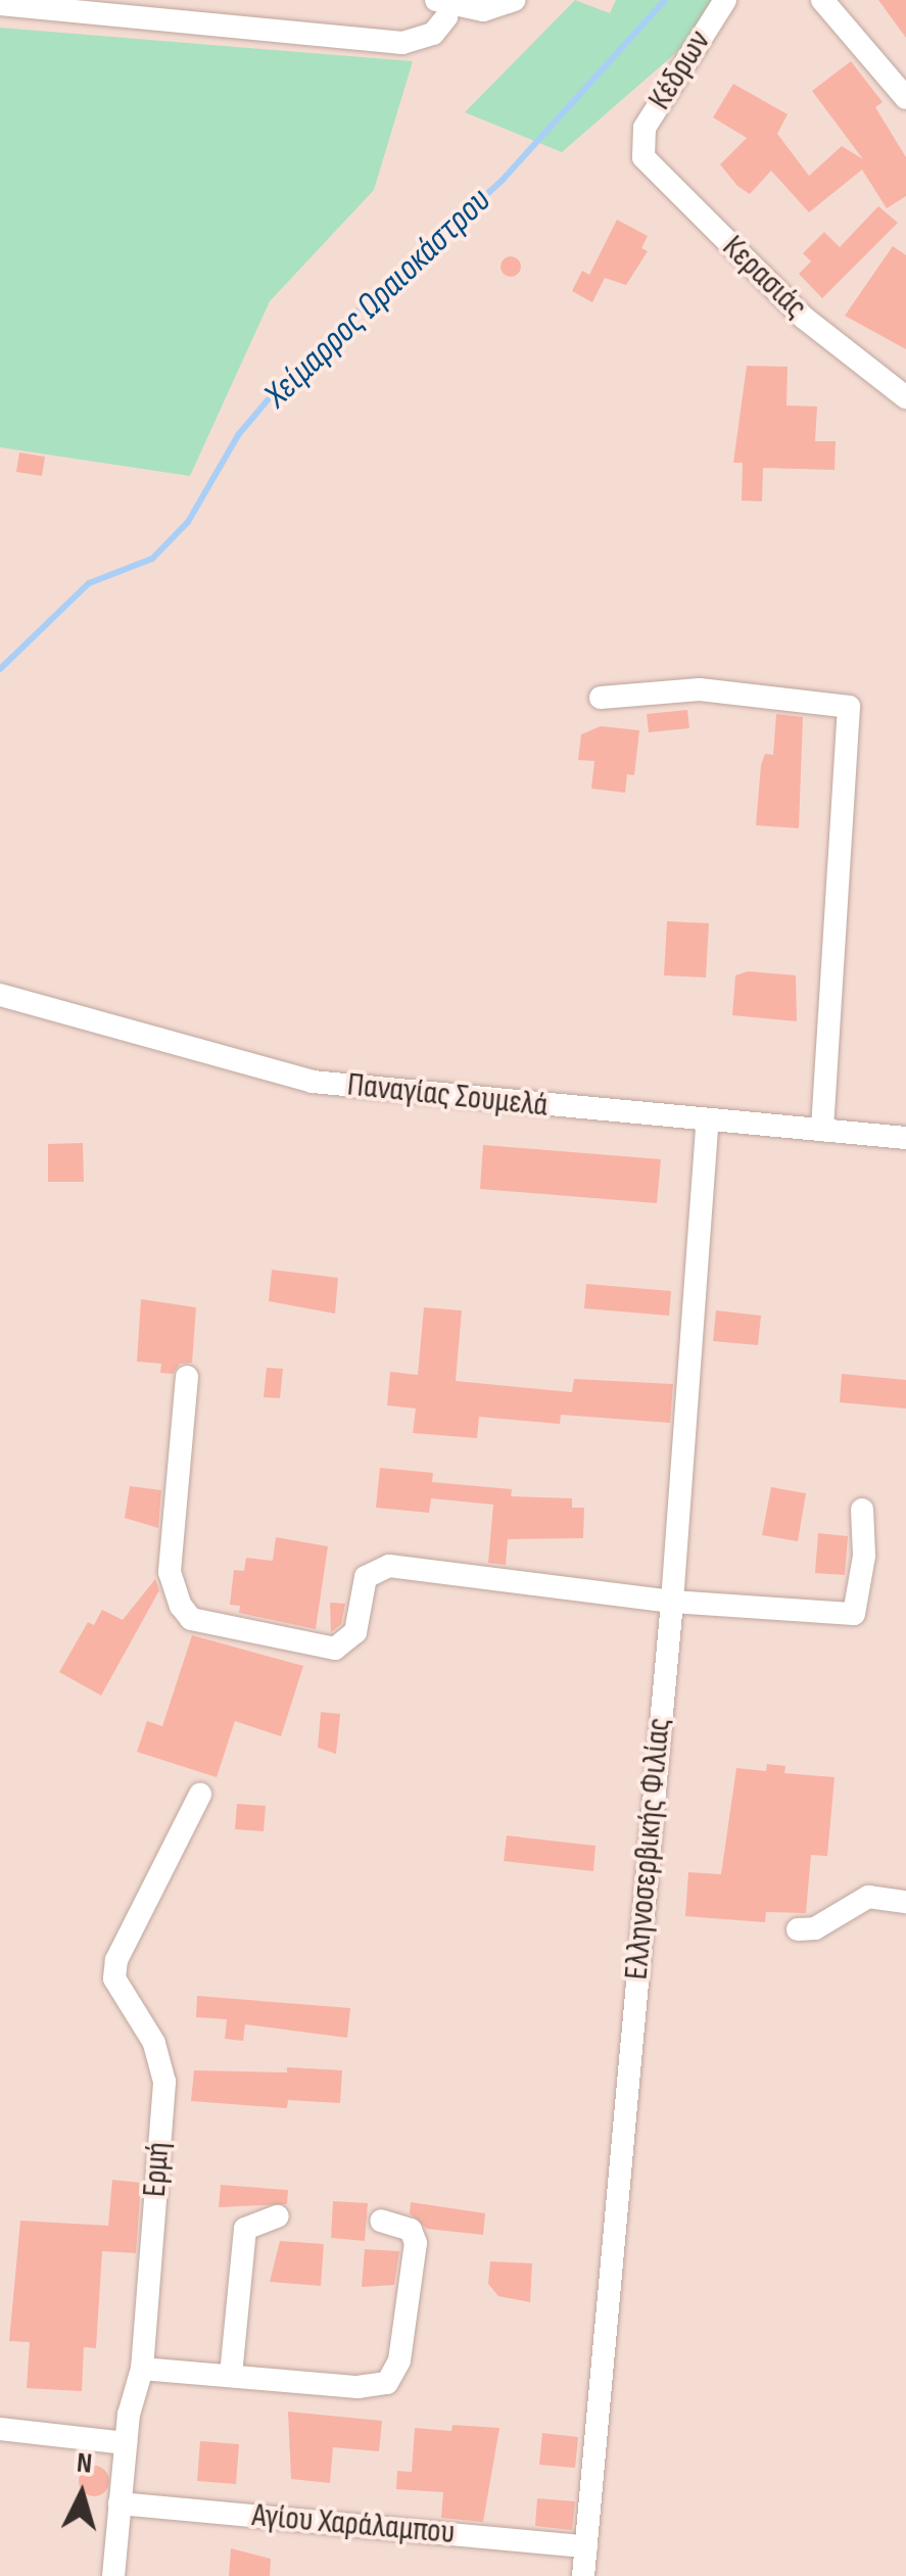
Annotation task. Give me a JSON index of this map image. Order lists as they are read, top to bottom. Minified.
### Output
{"streets":{"street":["Κέδρων","Κερασιάς","Παναγίας Σουμελά","Ελληνοσερβικής Φιλίας","Ερμή","Αγίου Χαράλαμπου"]},"crossings":[["Κέδρων","Κερασιάς"],["Παναγίας Σουμελά","Ελληνοσερβικής Φιλίας"],["Ελληνοσερβικής Φιλίας","Αγίου Χαράλαμπου"],["Ερμή","Αγίου Χαράλαμπου"]],"water":["Χείμαρρος Ωραιοκάστρου"],"north":"top"}
